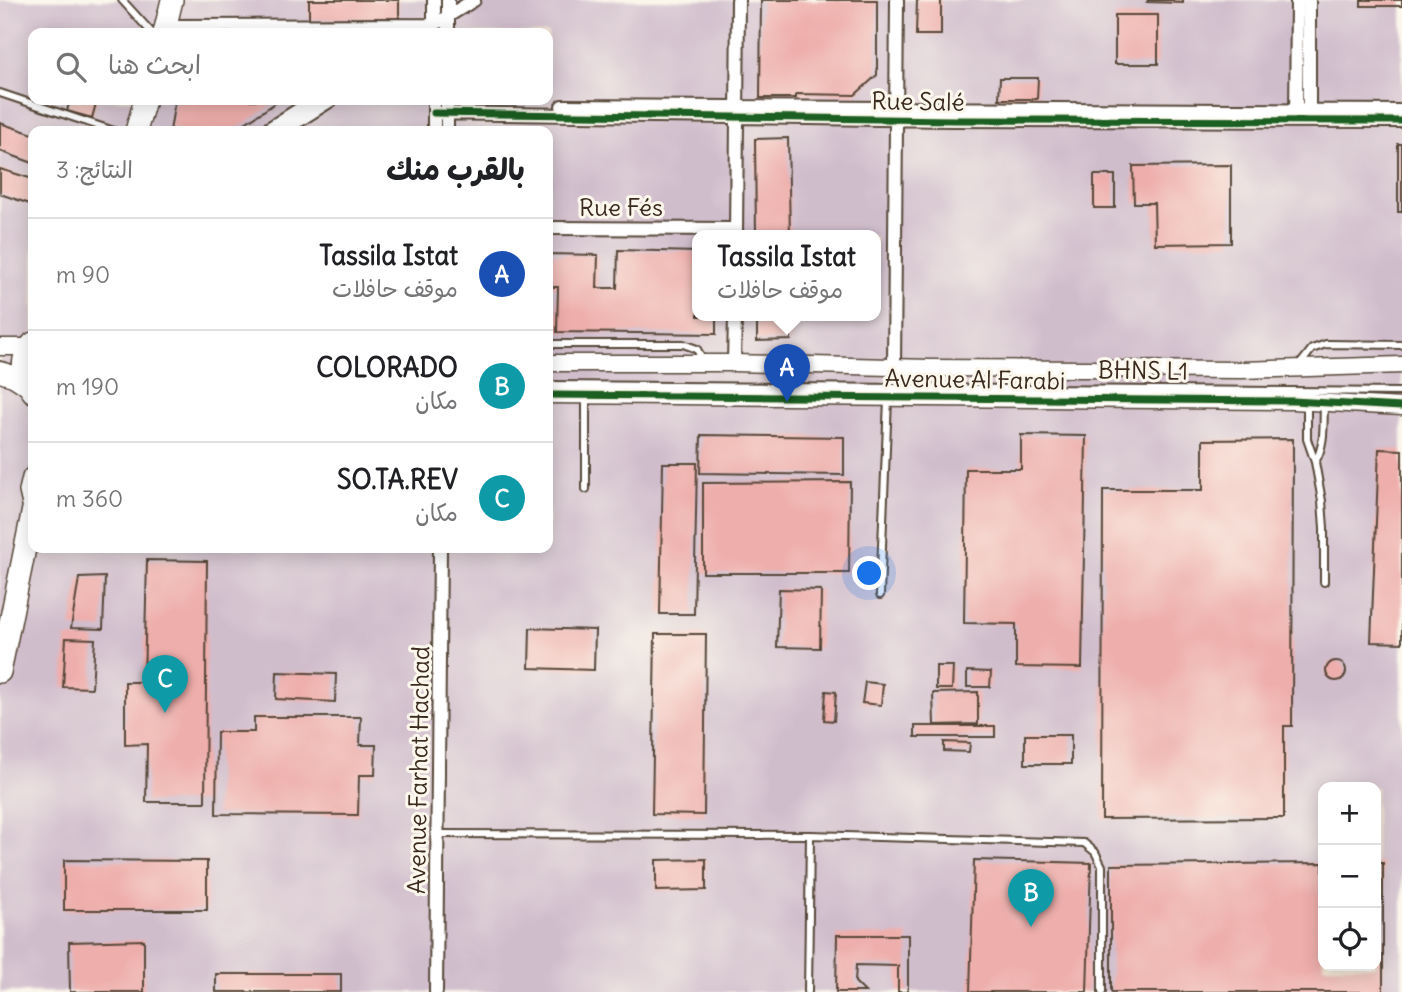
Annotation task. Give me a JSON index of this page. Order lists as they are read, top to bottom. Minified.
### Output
{"streets":{"street":["Rue Salé","Rue Fés","Avenue Al Farabi","Avenue Farhat Hachad"],"lane":["BHNS L1"]},"page":{"search":"ابحث هنا","heading":["بالقرب منك","النتائج: 3"],"list":[{"mark":"A","name":"Tassila Istat","note":"موقف حافلات","value":"90 m"},{"mark":"B","name":"COLORADO","note":"مكان","value":"190 m"},{"mark":"C","name":"SO.TA.REV","note":"مكان","value":"360 m"}],"popup":["Tassila Istat","موقف حافلات"],"pins":["A","C","B"],"map_buttons":["+","−"]}}
